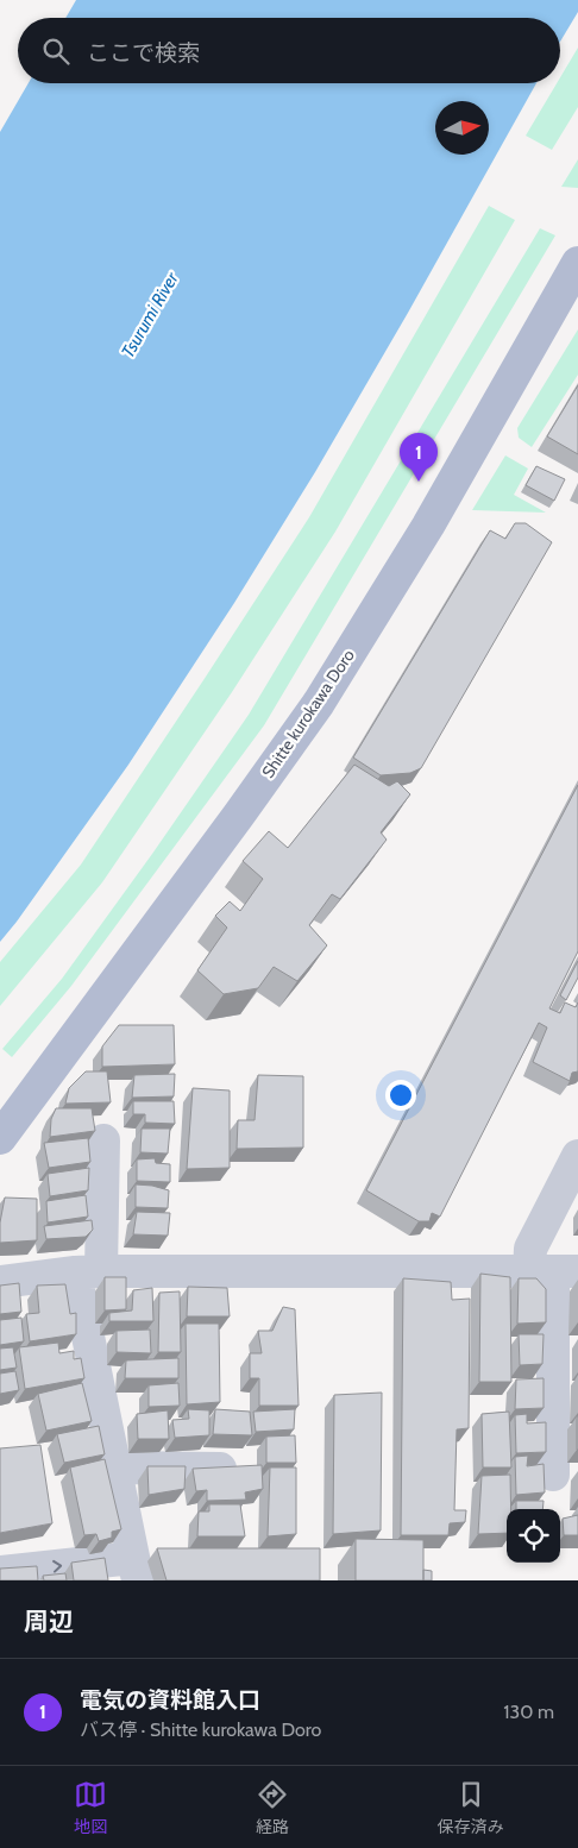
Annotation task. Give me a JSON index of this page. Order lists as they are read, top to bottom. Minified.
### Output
{"streets":{"main road":["Shitte kurokawa Doro"]},"water":["Tsurumi River"],"north":"right","page":{"search":"ここで検索","pins":"1","heading":"周辺","list":[{"mark":"1","name":"電気の資料館入口","note":"バス停 · Shitte kurokawa Doro","value":"130 m"}],"nav":["地図","経路","保存済み"]}}
